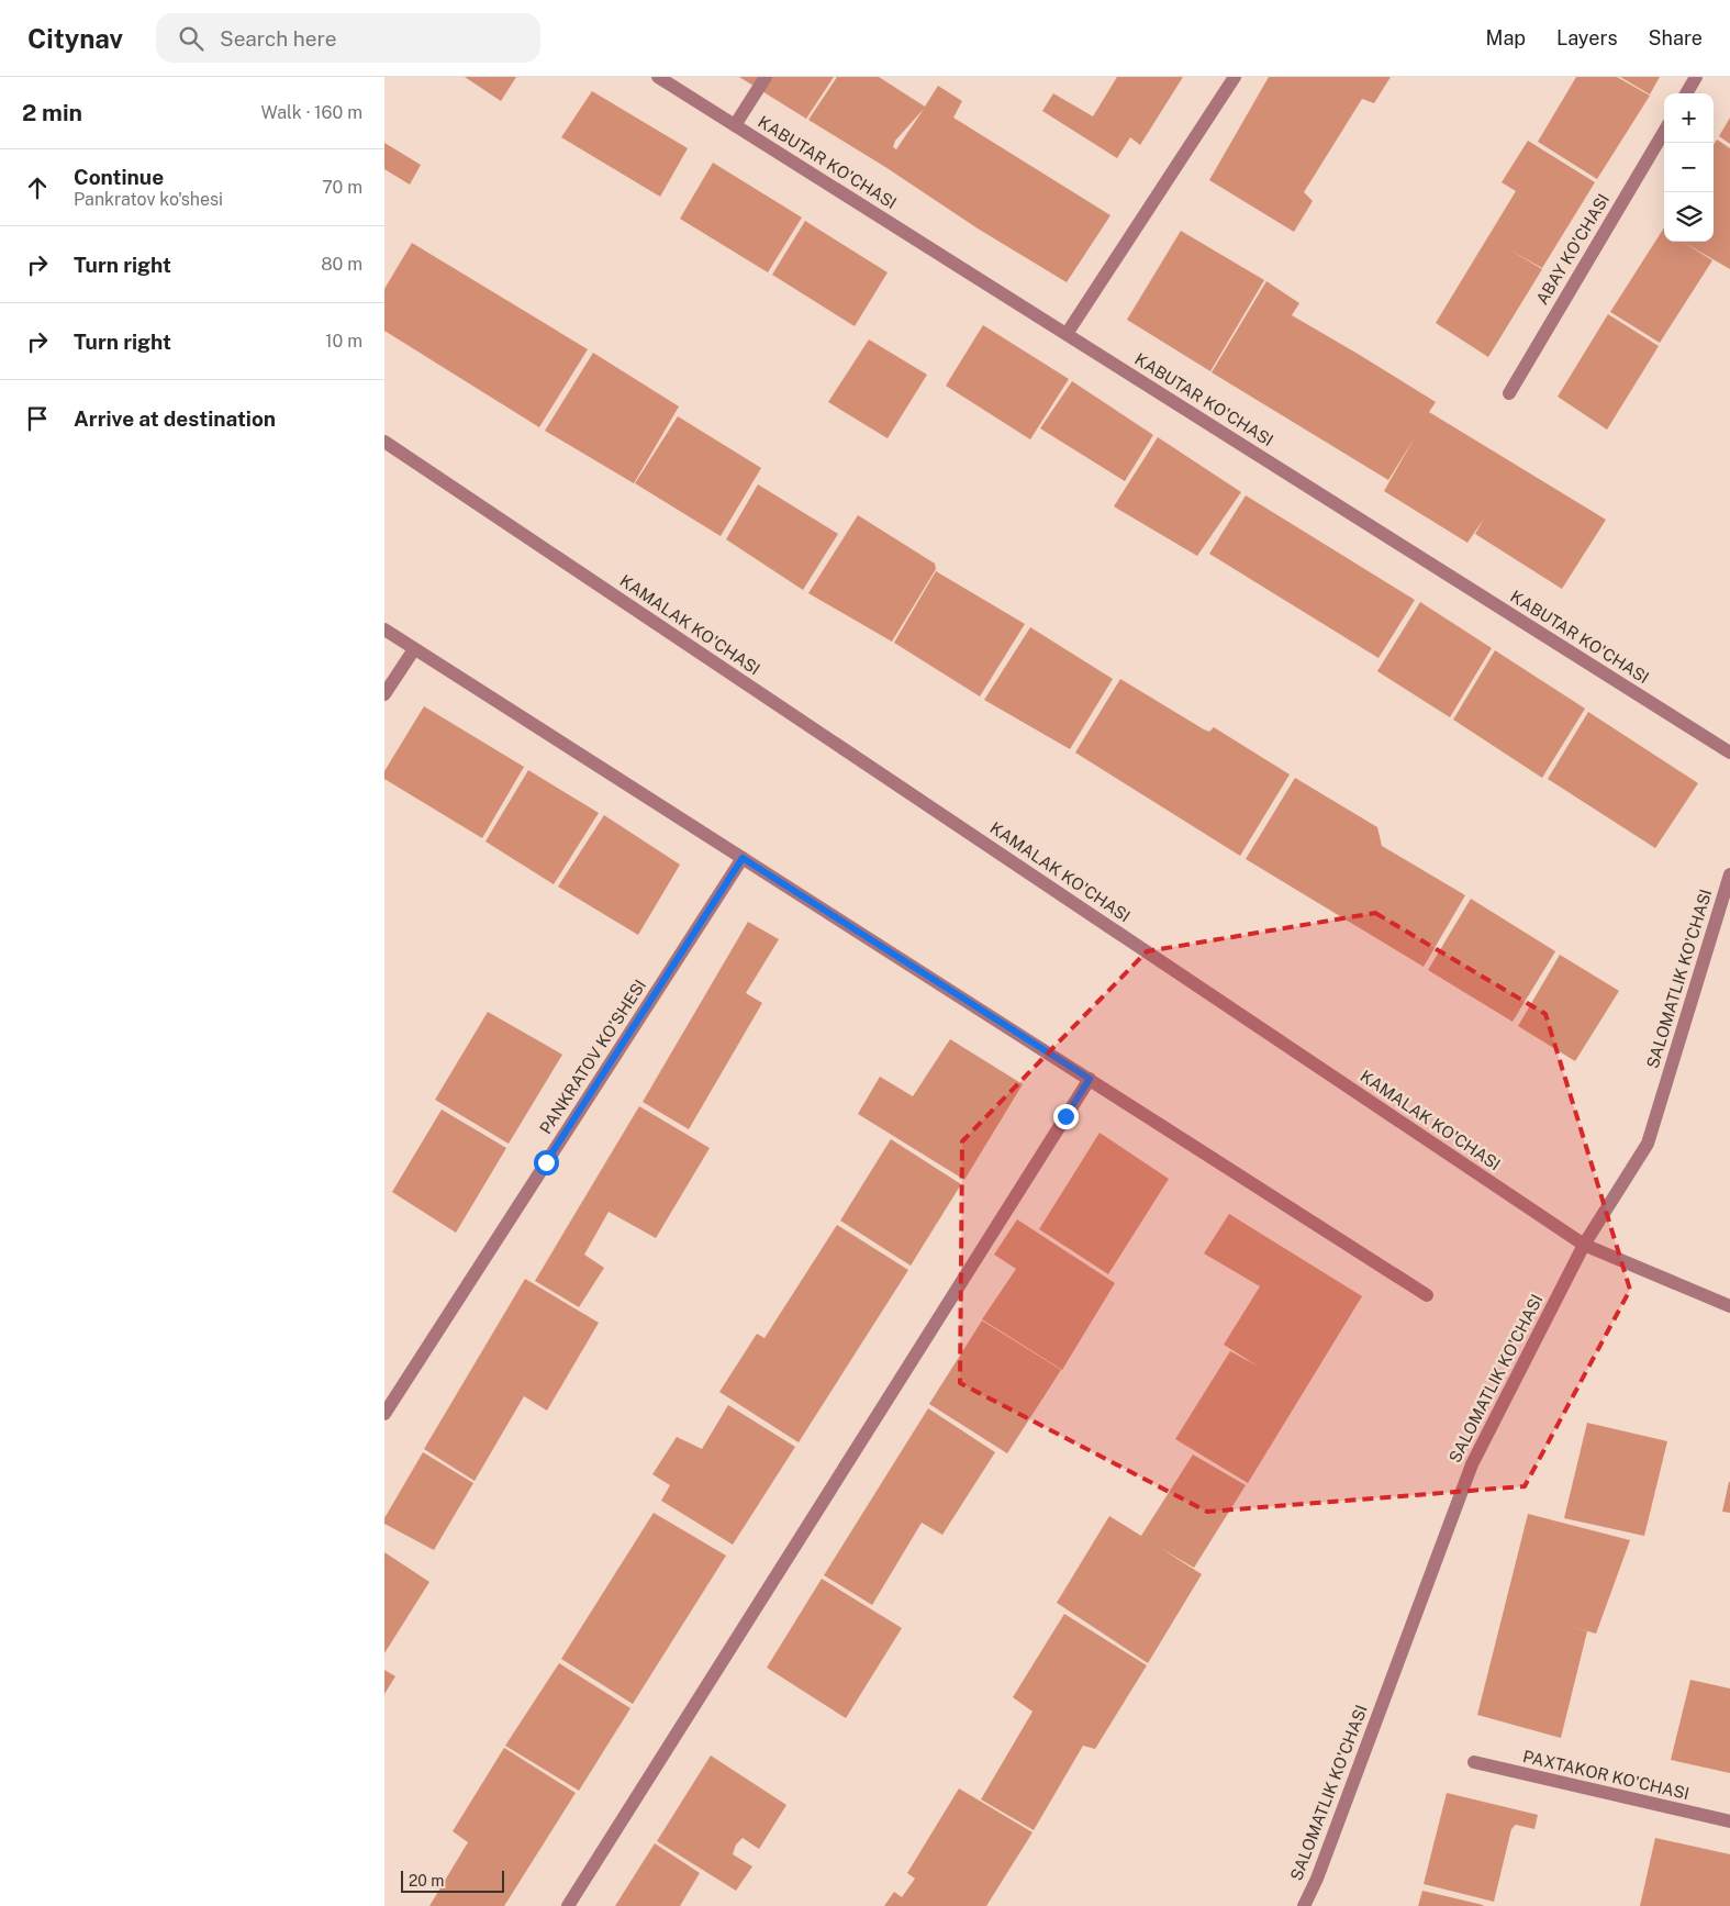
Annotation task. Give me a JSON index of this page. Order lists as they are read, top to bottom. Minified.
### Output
{"streets":{"street":["KABUTAR KO'CHASI","ABAY KO'CHASI","KAMALAK KO'CHASI","SALOMATLIK KO'CHASI","PANKRATOV KO'SHESI","PAXTAKOR KO'CHASI"]},"crossings":[["KAMALAK KO'CHASI","SALOMATLIK KO'CHASI"]],"scale_bar":"20 m","page":{"header":"Citynav","search":"Search here","nav":["Map","Layers","Share"],"heading":["2 min","Walk · 160 m"],"map_buttons":["+","−"],"list":[["Continue","Pankratov ko'shesi","70 m"],["Turn right","80 m"],["Turn right","10 m"],"Arrive at destination"],"scale":"20 m"}}
